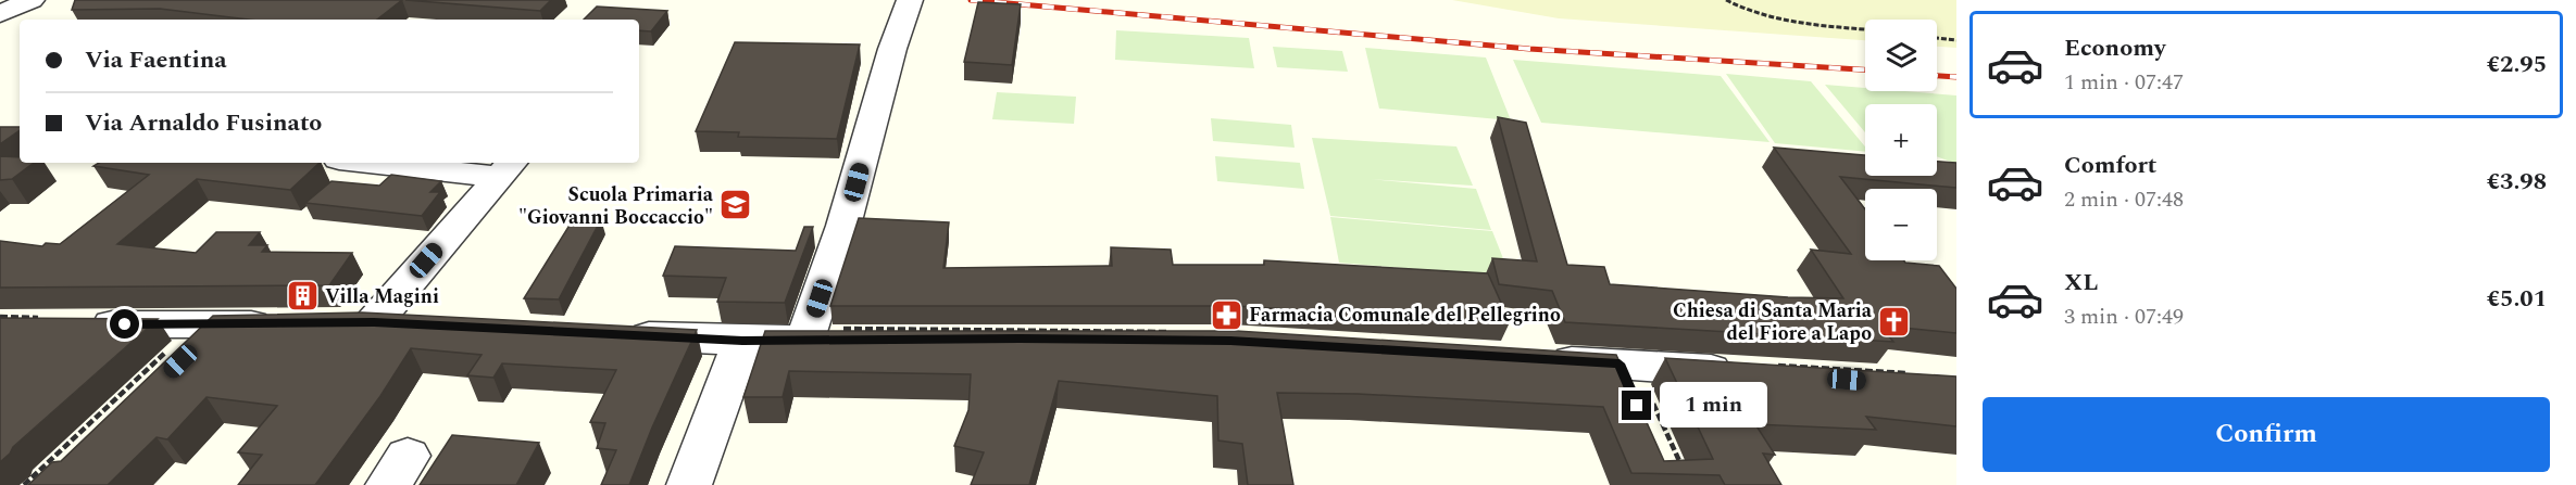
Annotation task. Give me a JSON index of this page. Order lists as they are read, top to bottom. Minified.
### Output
{"places":{"school or university":["Scuola Primaria \"Giovanni Boccaccio\""],"building":["Villa Magini"],"pharmacy":["Farmacia Comunale del Pellegrino"],"church":["Chiesa di Santa Maria del Fiore a Lapo"]},"page":{"list":[{"name":"Economy","note":"1 min · 07:47","value":"€2.95"},{"name":"Comfort","note":"2 min · 07:48","value":"€3.98"},{"name":"XL","note":"3 min · 07:49","value":"€5.01"}],"map_buttons":["+","−"],"banner":["Via Faentina","Via Arnaldo Fusinato"],"bubble":"1 min","buttons":"Confirm"}}
